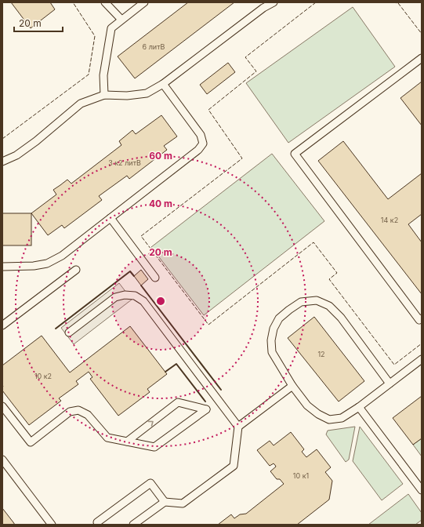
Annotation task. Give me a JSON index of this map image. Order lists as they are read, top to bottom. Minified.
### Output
{"house_numbers":["6 литВ","3 к2 литВ","14 к2","12","10 к2","10 к1"],"scale_bar":"20 m","rings":["60 m","40 m","20 m"]}
